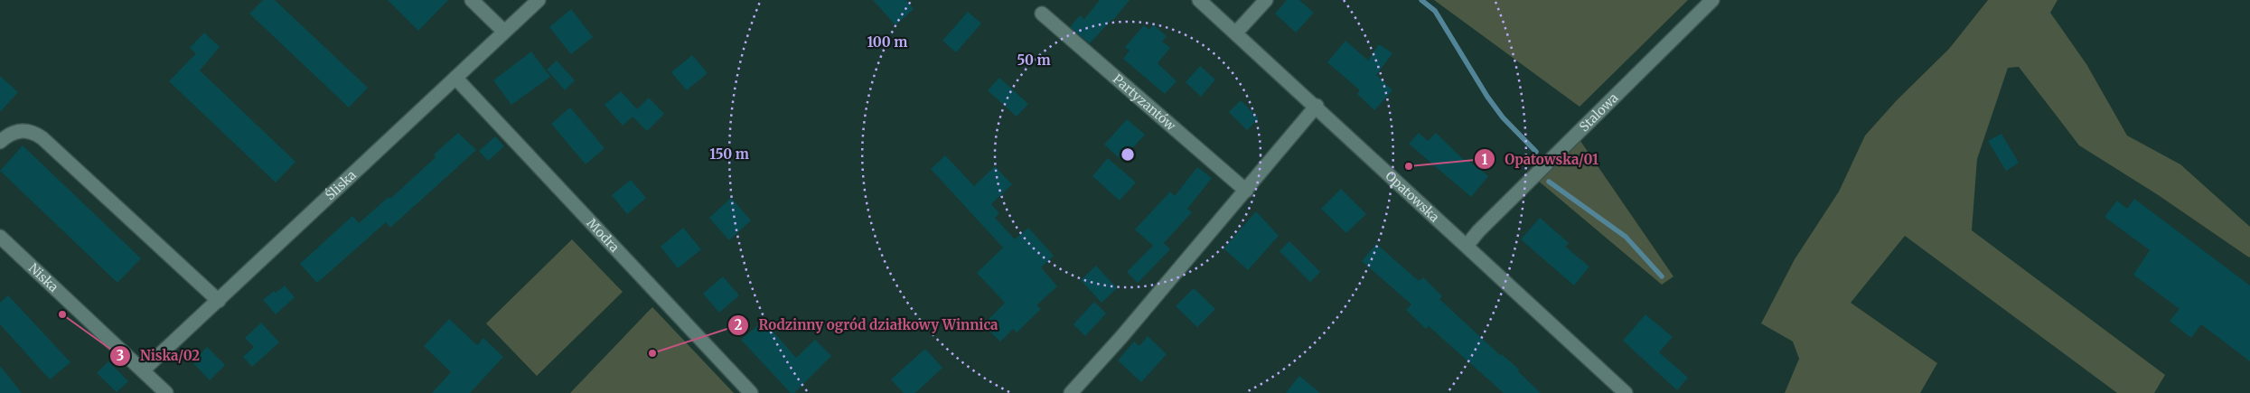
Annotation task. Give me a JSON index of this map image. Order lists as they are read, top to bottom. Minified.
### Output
{"streets":{"street":["Partyzantów","Stalowa","Śliska","Opatowska","Modra","Niska"]},"crossings":[["Stalowa","Opatowska"],["Śliska","Modra"],["Śliska","Niska"]],"places":["Opatowska/01","Niska/02","Rodzinny ogród działkowy Winnica"],"rings":["100 m","50 m","150 m"]}
